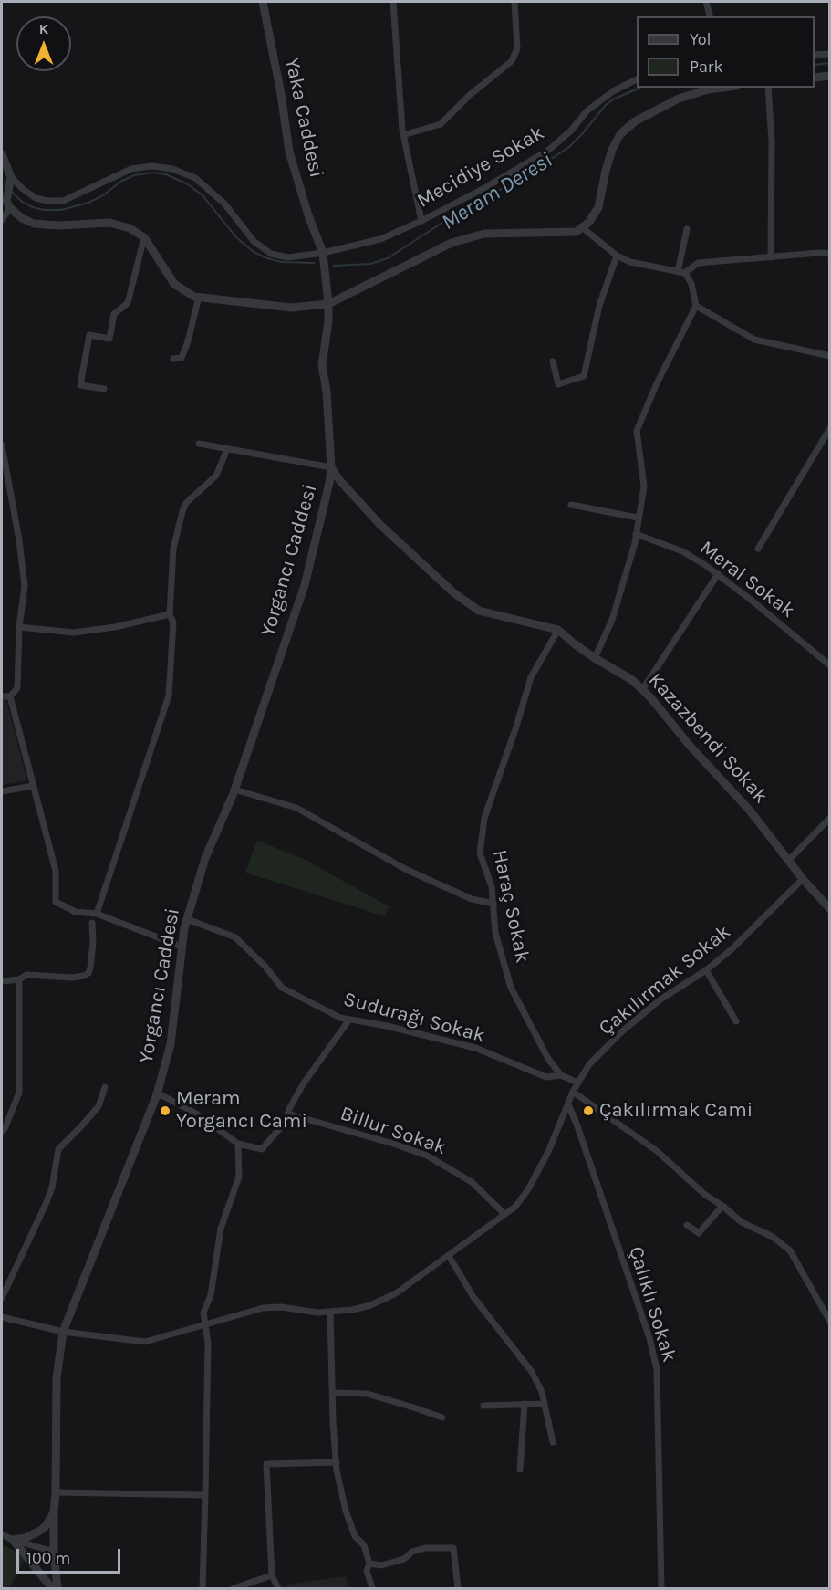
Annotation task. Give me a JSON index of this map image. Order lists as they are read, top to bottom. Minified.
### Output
{"streets":{"street":["Yaka Caddesi","Mecidiye Sokak","Yorgancı Caddesi","Meral Sokak","Kazazbendi Sokak","Haraç Sokak","Çakılırmak Sokak","Sudurağı Sokak","Billur Sokak","Çalıklı Sokak"]},"crossings":[["Yaka Caddesi","Mecidiye Sokak"],["Yaka Caddesi","Yorgancı Caddesi"],["Yorgancı Caddesi","Kazazbendi Sokak"],["Yorgancı Caddesi","Çakılırmak Sokak"],["Yorgancı Caddesi","Sudurağı Sokak"],["Kazazbendi Sokak","Haraç Sokak"],["Kazazbendi Sokak","Çakılırmak Sokak"],["Haraç Sokak","Sudurağı Sokak"],["Çakılırmak Sokak","Billur Sokak"],["Çakılırmak Sokak","Çalıklı Sokak"]],"water":["Meram Deresi"],"places":["Meram Yorgancı Cami","Çakılırmak Cami"],"legend":["Yol","Park"],"scale_bar":"100 m","north":"top"}
